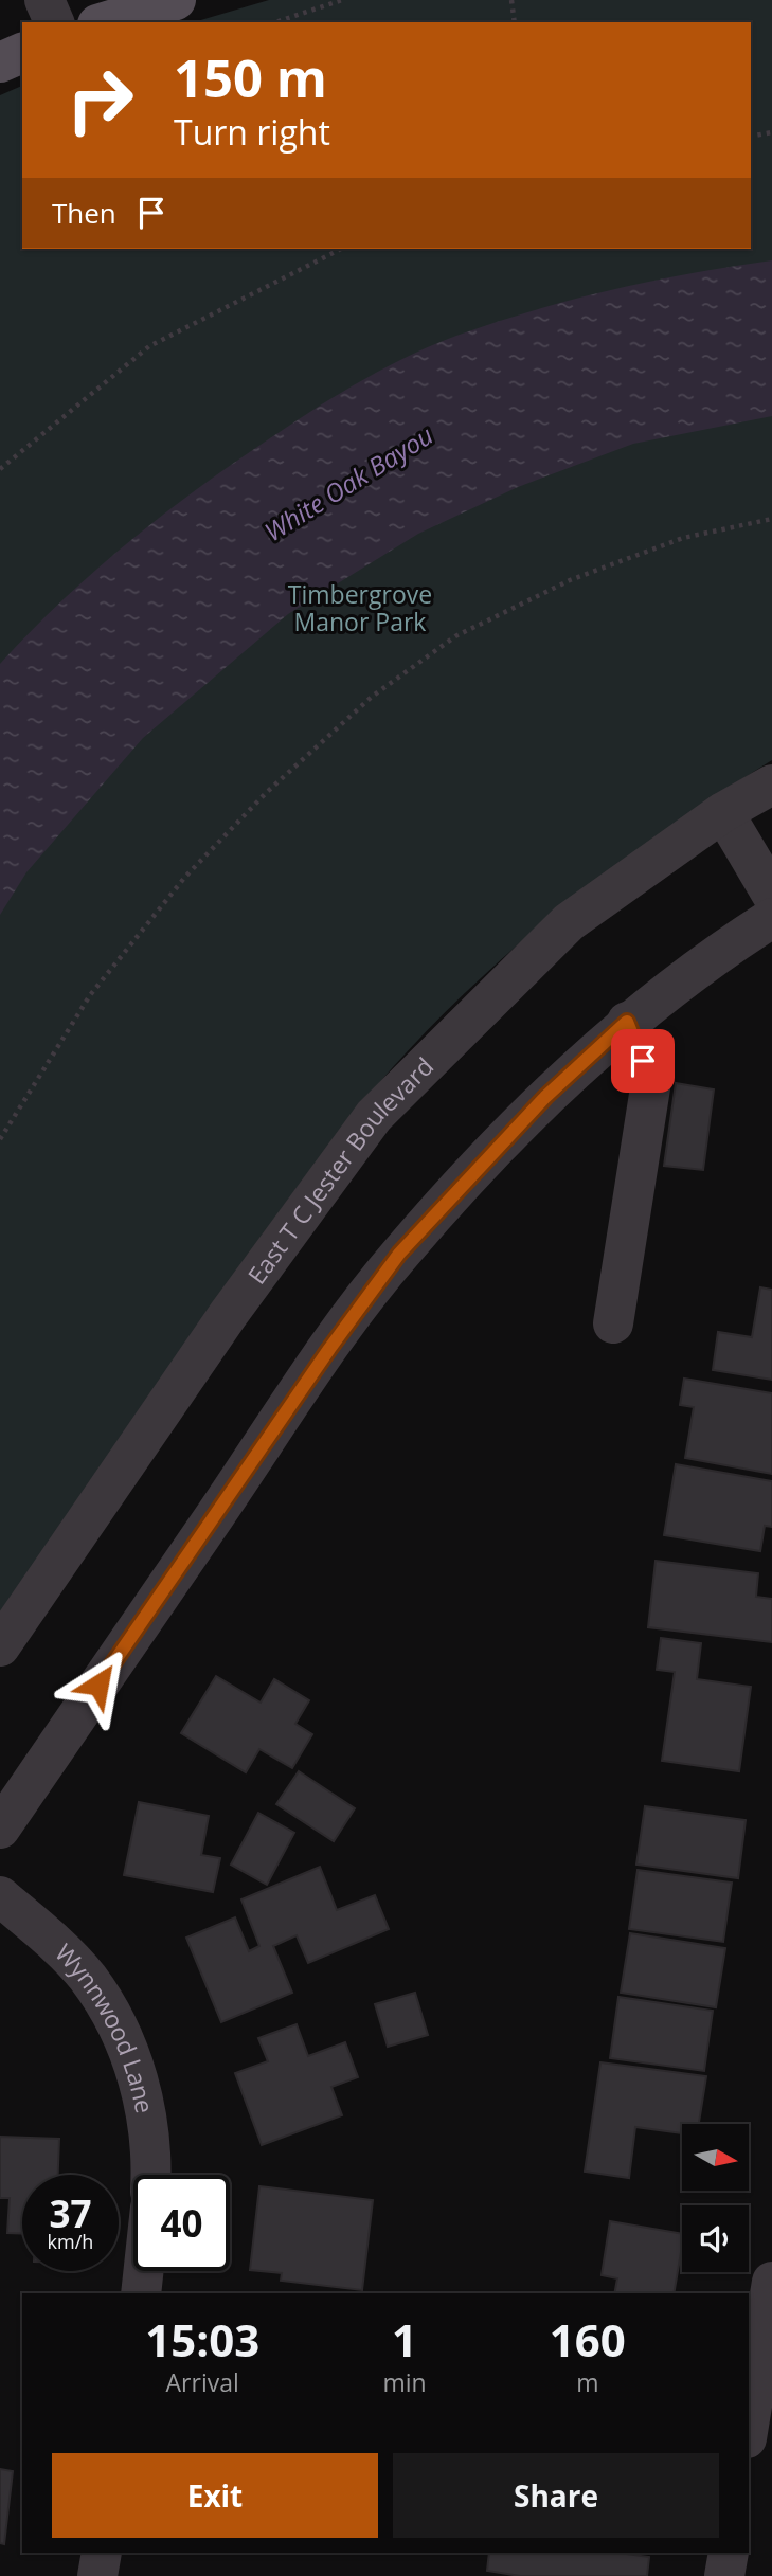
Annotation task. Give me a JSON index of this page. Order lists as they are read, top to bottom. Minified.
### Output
{"streets":{"street":["East T C Jester Boulevard","Wynnwood Lane"]},"water":["White Oak Bayou"],"parks":["Timbergrove Manor Park"],"north":"right","page":{"turn":["150 m","Turn right"],"then":"Then","speed":"37 km/h","limit":"40","eta":["15:03","Arrival","1","min","160","m"],"buttons":["Exit","Share"]}}
